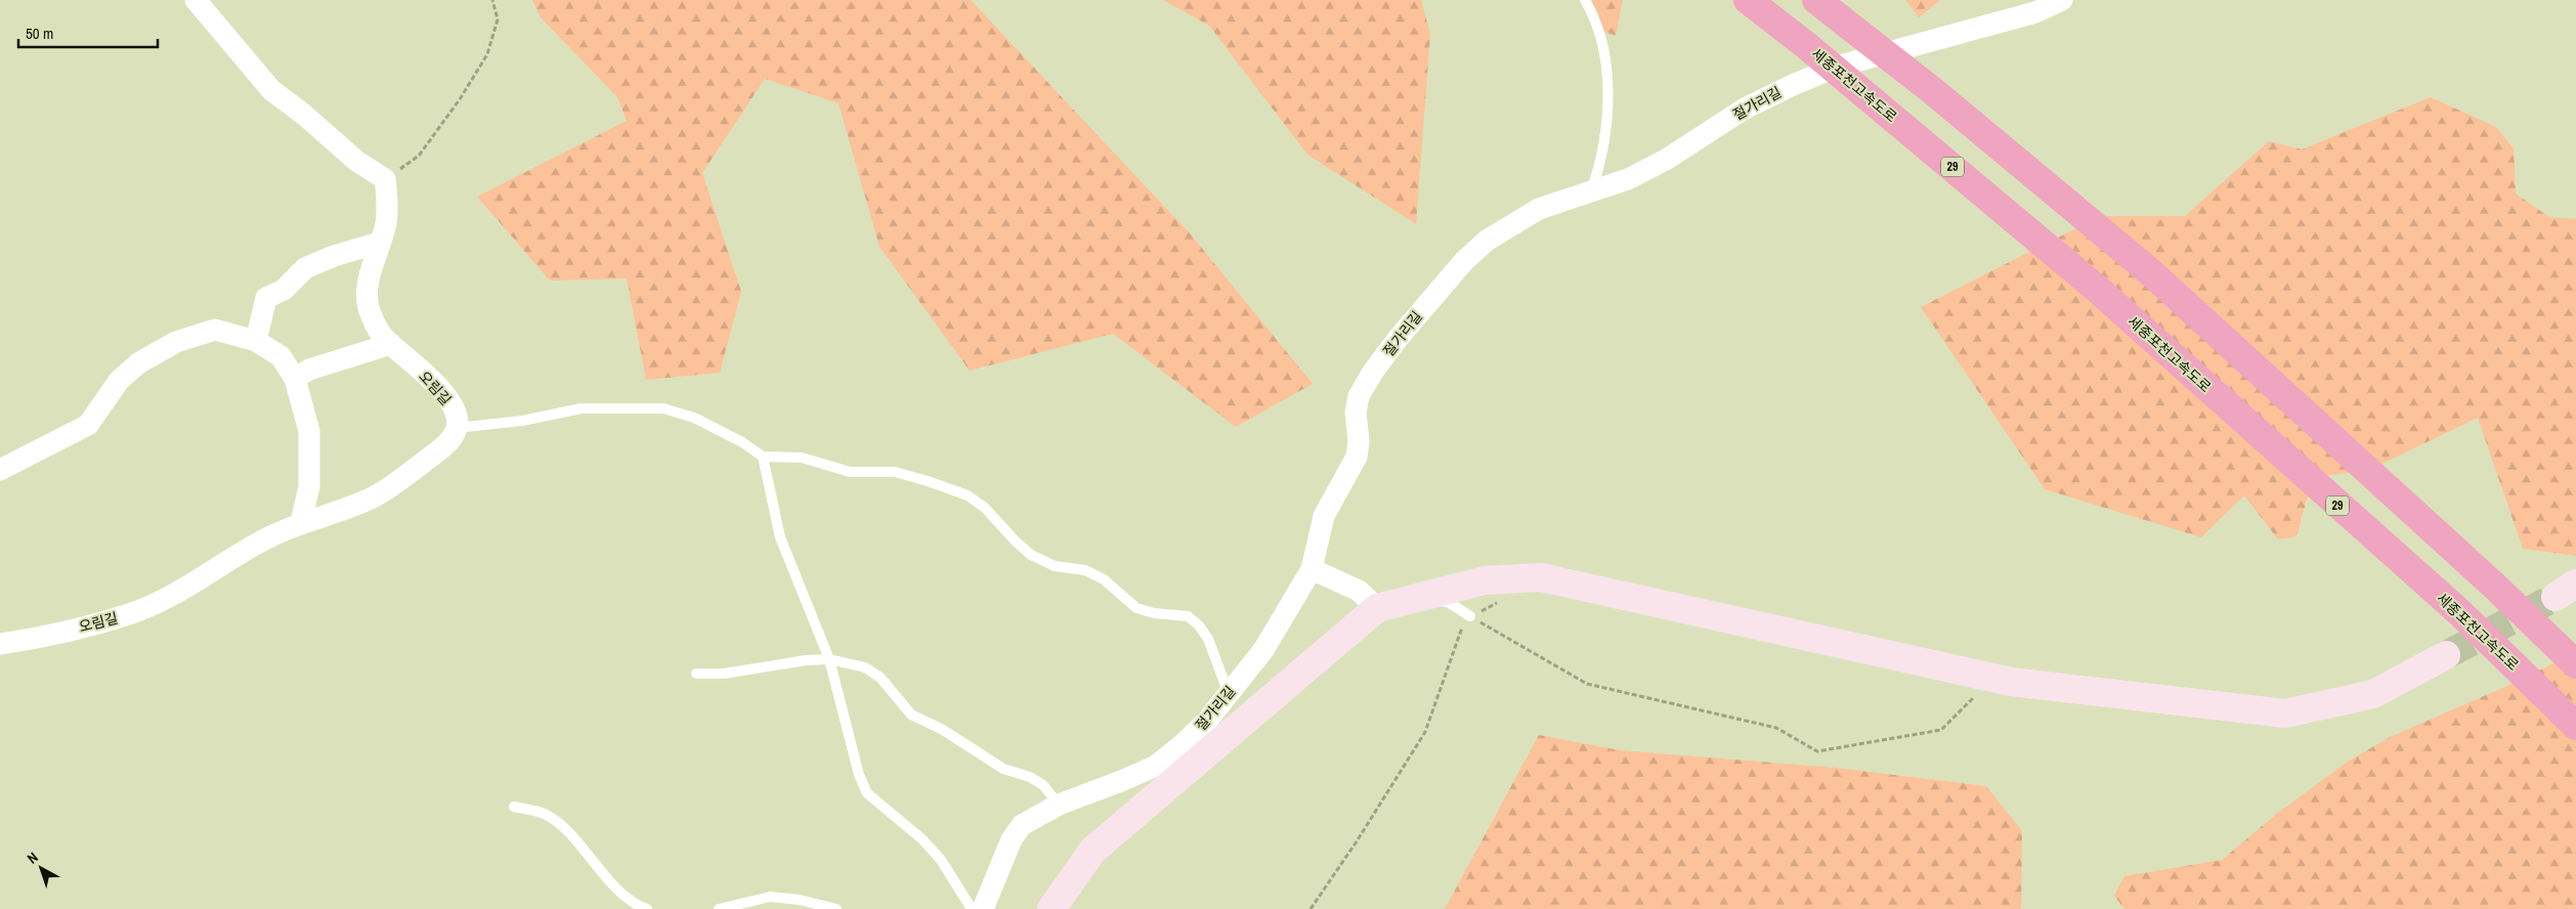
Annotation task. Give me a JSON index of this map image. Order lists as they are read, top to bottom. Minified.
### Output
{"streets":{"highway":["세종포천고속도로","29"],"street":["절가리길","오림길"]},"scale_bar":"50 m","north":"top left"}
